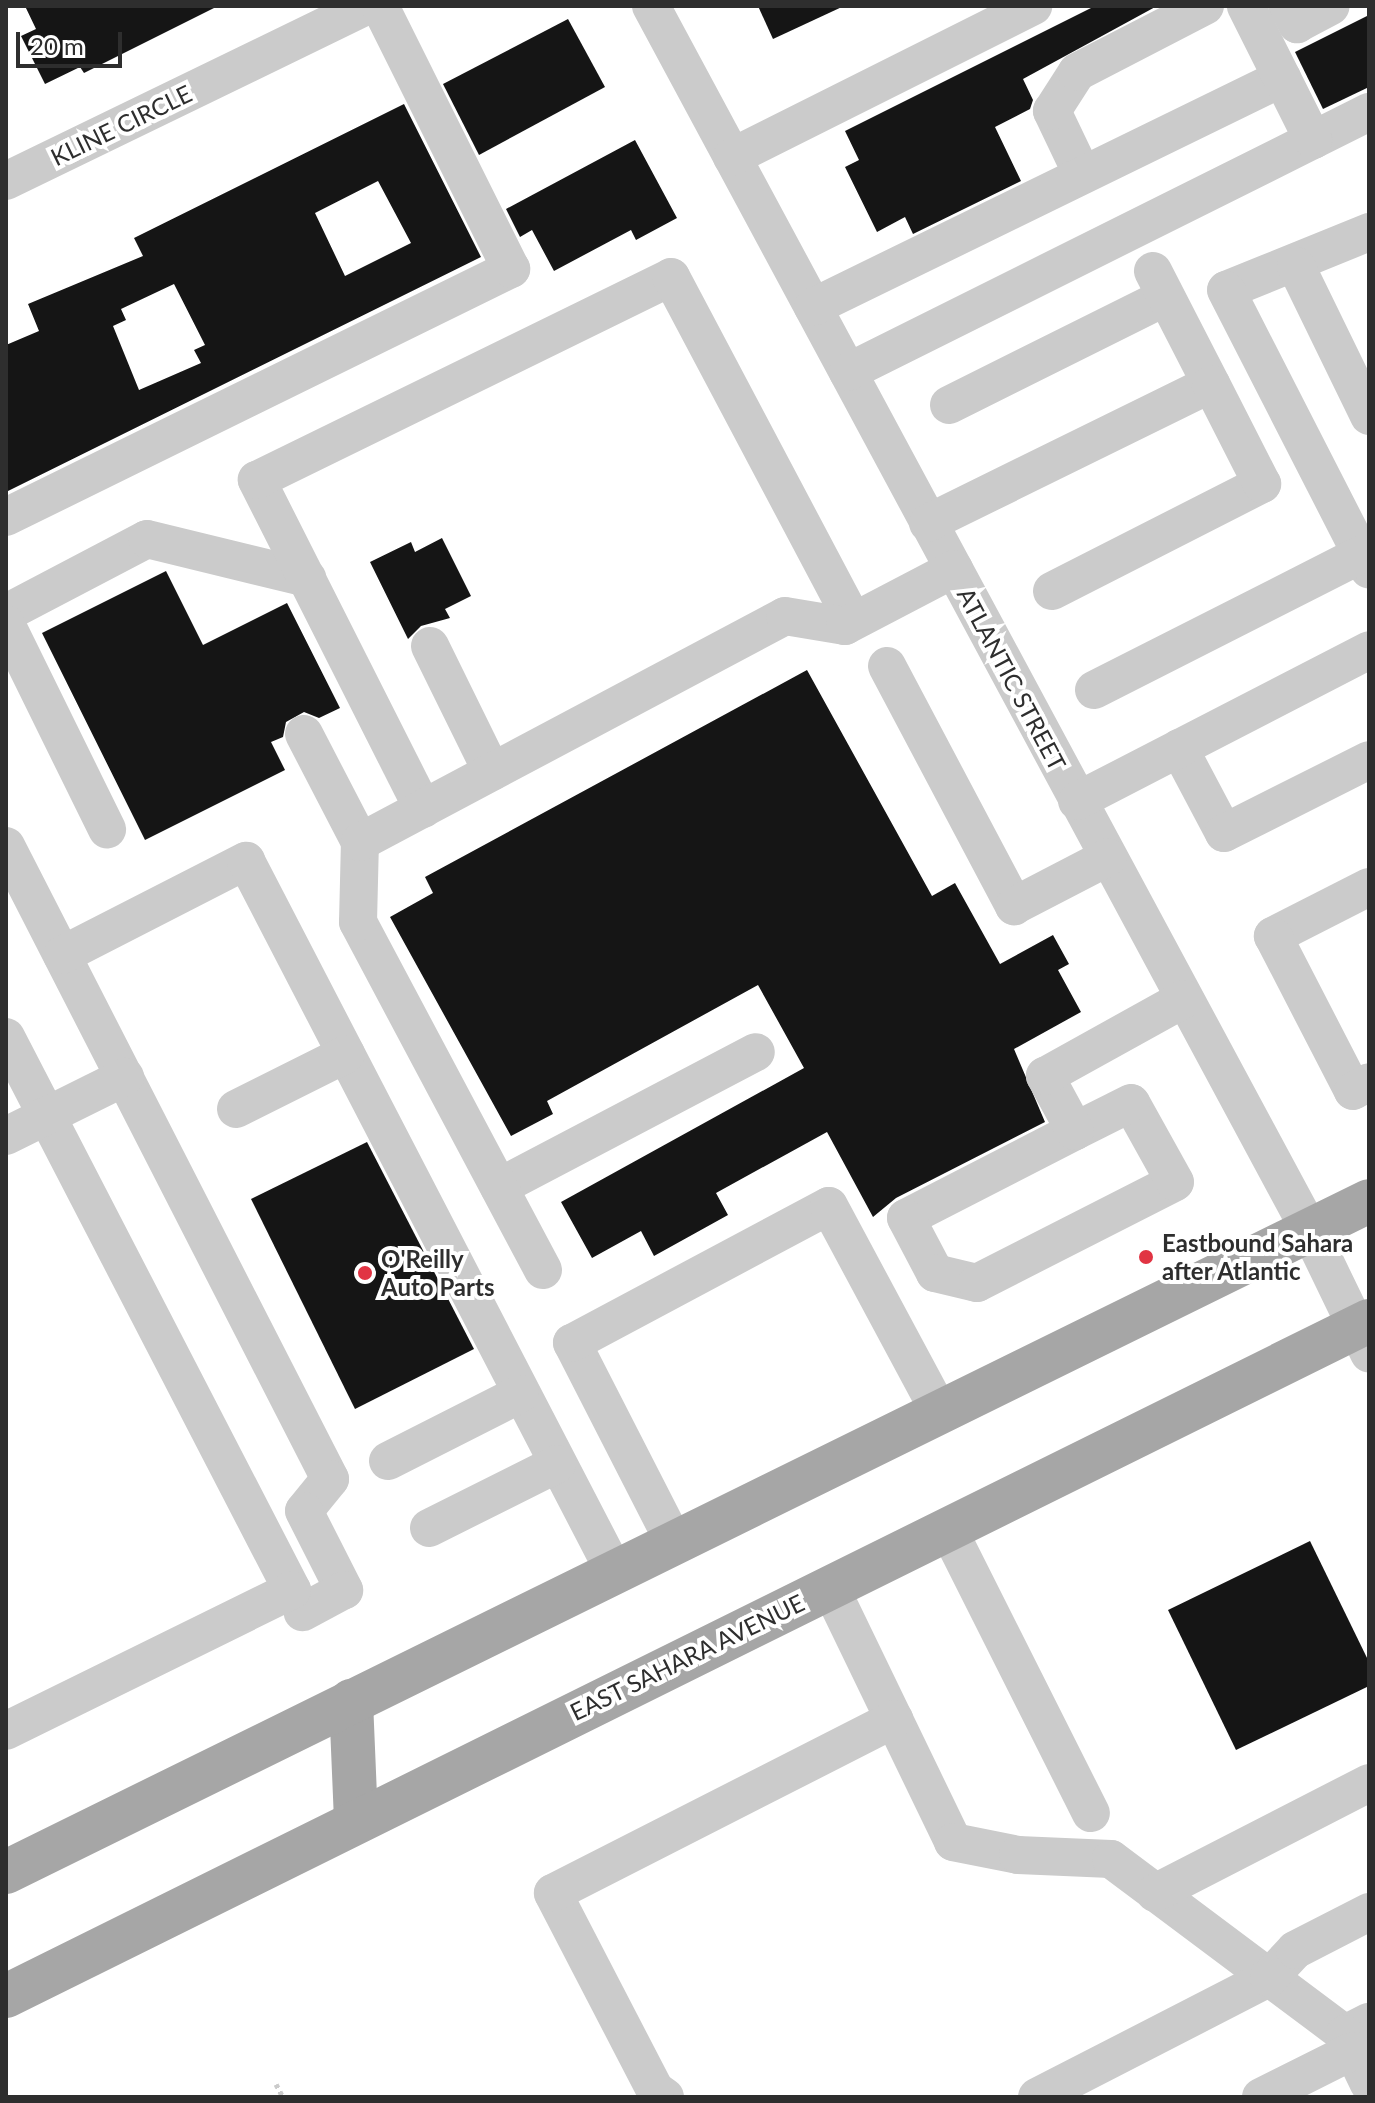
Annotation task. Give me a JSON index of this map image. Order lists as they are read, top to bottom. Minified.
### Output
{"streets":{"main road":["EAST SAHARA AVENUE"],"street":["KLINE CIRCLE","ATLANTIC STREET"]},"crossings":[["ATLANTIC STREET","EAST SAHARA AVENUE"]],"places":["Eastbound Sahara after Atlantic","O'Reilly Auto Parts"],"scale_bar":"20 m"}
